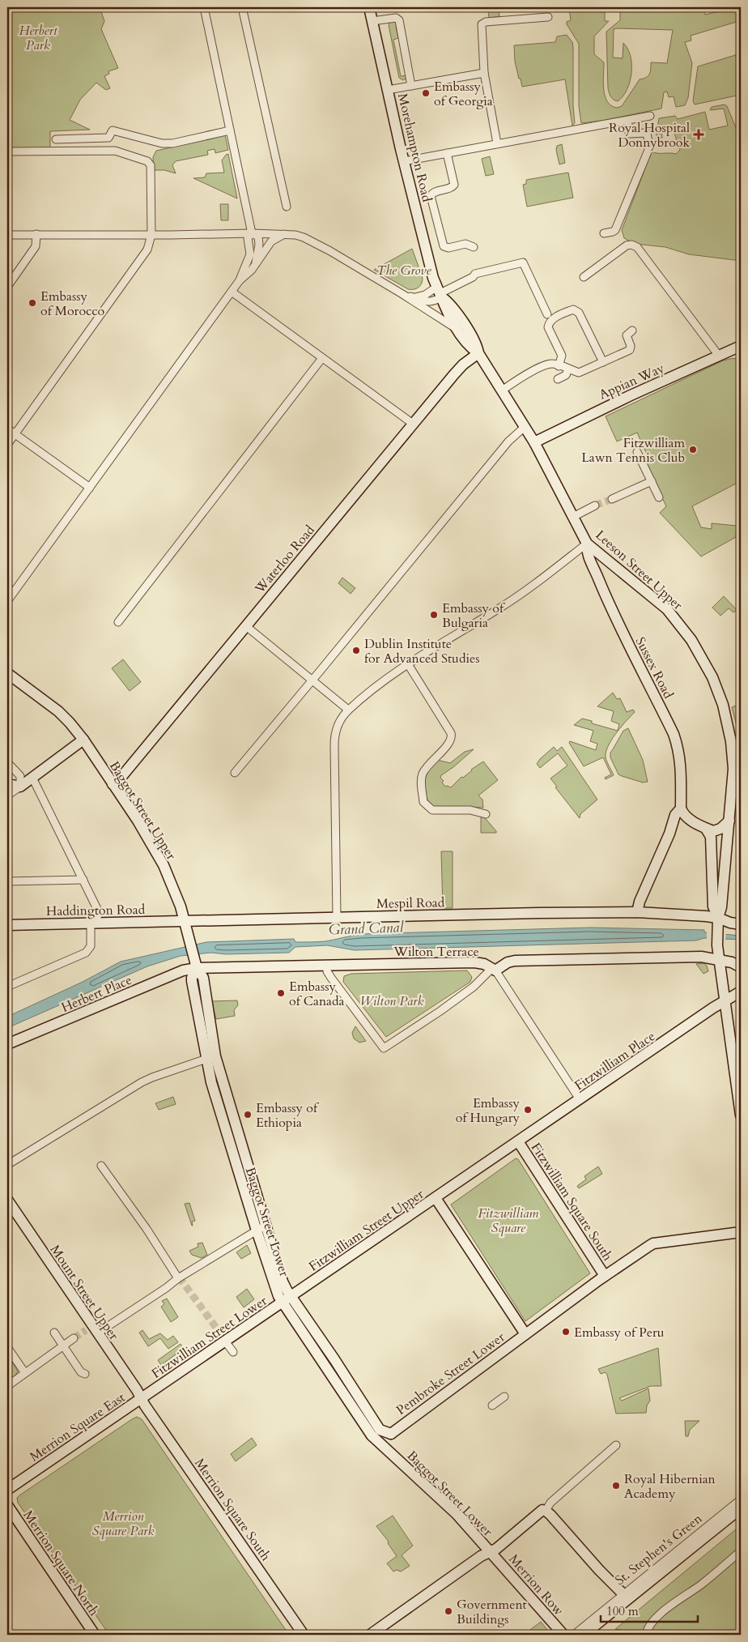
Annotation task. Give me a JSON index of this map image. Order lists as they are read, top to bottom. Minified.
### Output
{"streets":{"main road":["Morehampton Road","Appian Way","Waterloo Road","Leeson Street Upper","Sussex Road","Baggot Street Upper","Mespil Road","Haddington Road","Wilton Terrace","Herbert Place","Fitzwilliam Place","Fitzwilliam Square South","Baggot Street Lower","Fitzwilliam Street Upper","Mount Street Upper","Fitzwilliam Street Lower","Pembroke Street Lower","Merrion Square East","Merrion Square South","St. Stephen's Green","Merrion Square North","Merrion Row"]},"crossings":[["Morehampton Road","Leeson Street Upper"],["Appian Way","Leeson Street Upper"],["Waterloo Road","Leeson Street Upper"],["Waterloo Road","Baggot Street Upper"],["Leeson Street Upper","Sussex Road"],["Leeson Street Upper","Mespil Road"],["Baggot Street Upper","Mespil Road"],["Baggot Street Upper","Haddington Road"],["Baggot Street Upper","Baggot Street Lower"],["Mespil Road","Haddington Road"],["Mespil Road","Baggot Street Lower"],["Haddington Road","Baggot Street Lower"],["Wilton Terrace","Herbert Place"],["Wilton Terrace","Baggot Street Lower"],["Herbert Place","Baggot Street Lower"],["Fitzwilliam Place","Fitzwilliam Square South"],["Fitzwilliam Place","Fitzwilliam Street Upper"],["Fitzwilliam Square South","Pembroke Street Lower"],["Baggot Street Lower","Fitzwilliam Street Upper"],["Baggot Street Lower","Fitzwilliam Street Lower"],["Baggot Street Lower","Pembroke Street Lower"],["Baggot Street Lower","Merrion Row"],["Fitzwilliam Street Upper","Fitzwilliam Street Lower"],["Mount Street Upper","Fitzwilliam Street Lower"],["Mount Street Upper","Merrion Square East"],["Mount Street Upper","Merrion Square South"],["Fitzwilliam Street Lower","Merrion Square East"],["Fitzwilliam Street Lower","Merrion Square South"],["Merrion Square East","Merrion Square South"]],"water":["Grand Canal"],"parks":["Herbert Park","The Grove","Wilton Park","Fitzwilliam Square","Merrion Square Park"],"places":{"other":["Embassy of Georgia","Embassy of Morocco","Fitzwilliam Lawn Tennis Club","Embassy of Bulgaria","Dublin Institute for Advanced Studies","Embassy of Canada","Embassy of Hungary","Embassy of Ethiopia","Embassy of Peru","Royal Hibernian Academy","Government Buildings"],"health":["Royal Hospital Donnybrook"]},"scale_bar":"100 m"}
